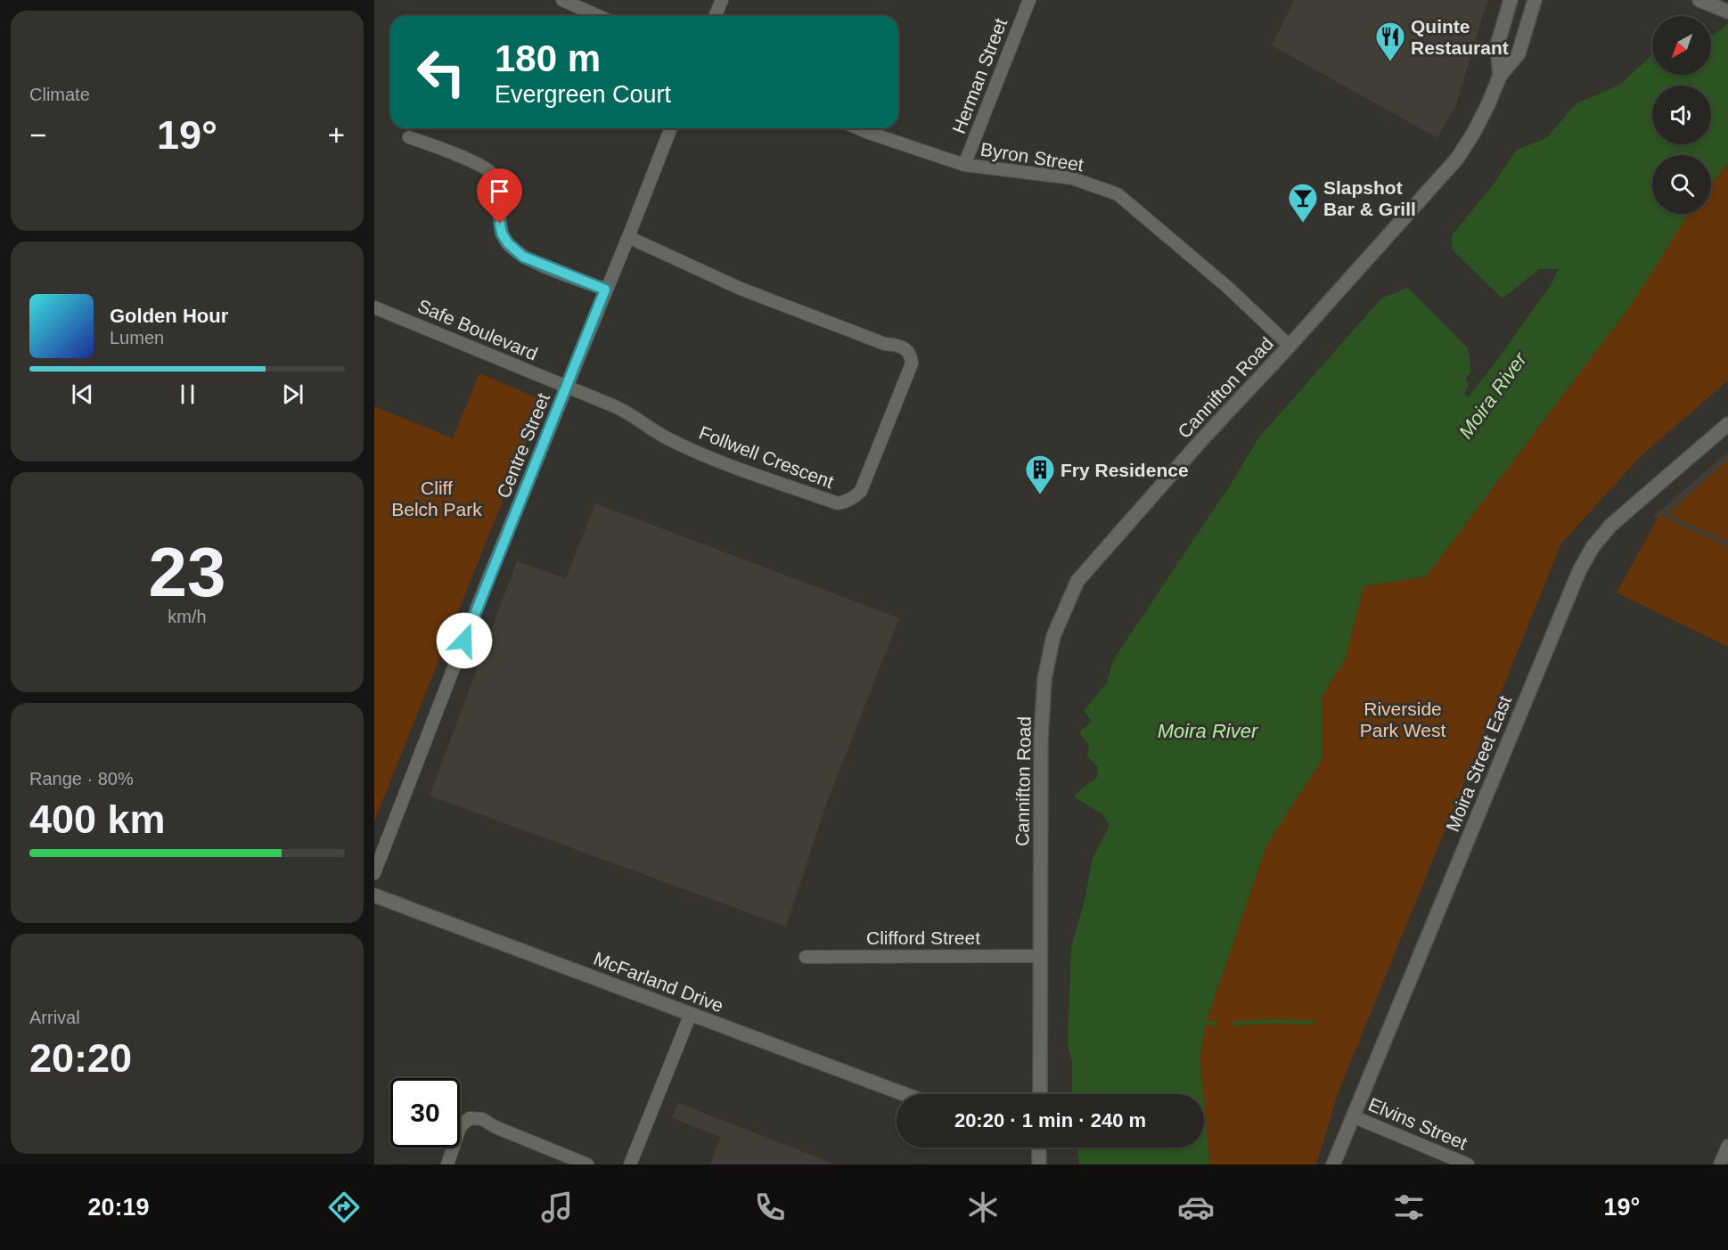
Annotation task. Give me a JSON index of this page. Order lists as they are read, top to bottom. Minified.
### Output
{"streets":{"street":["Herman Street","Byron Street","Safe Boulevard","Cannifton Road","Centre Street","Follwell Crescent","Moira Street East","Clifford Street","McFarland Drive","Elvins Street"]},"crossings":[["Herman Street","Byron Street"],["Byron Street","Cannifton Road"],["Safe Boulevard","Centre Street"],["Safe Boulevard","Follwell Crescent"],["Cannifton Road","Clifford Street"],["Centre Street","Follwell Crescent"],["Moira Street East","Elvins Street"]],"water":["Moira River"],"parks":["Cliff Belch Park","Riverside Park West"],"places":{"restaurant":["Quinte Restaurant"],"bar":["Slapshot Bar & Grill"],"building":["Fry Residence"]},"north":"bottom left","page":{"tile":["Climate",["23","km/h"],["Range · 80%","400 km"],["Arrival","20:20"]],"turn":["180 m","Evergreen Court"],"heat":["−","19°","+"],"song":["Golden Hour","Lumen"],"limit":"30","trip":"20:20 · 1 min · 240 m","tabs":["20:19","19°"]}}
